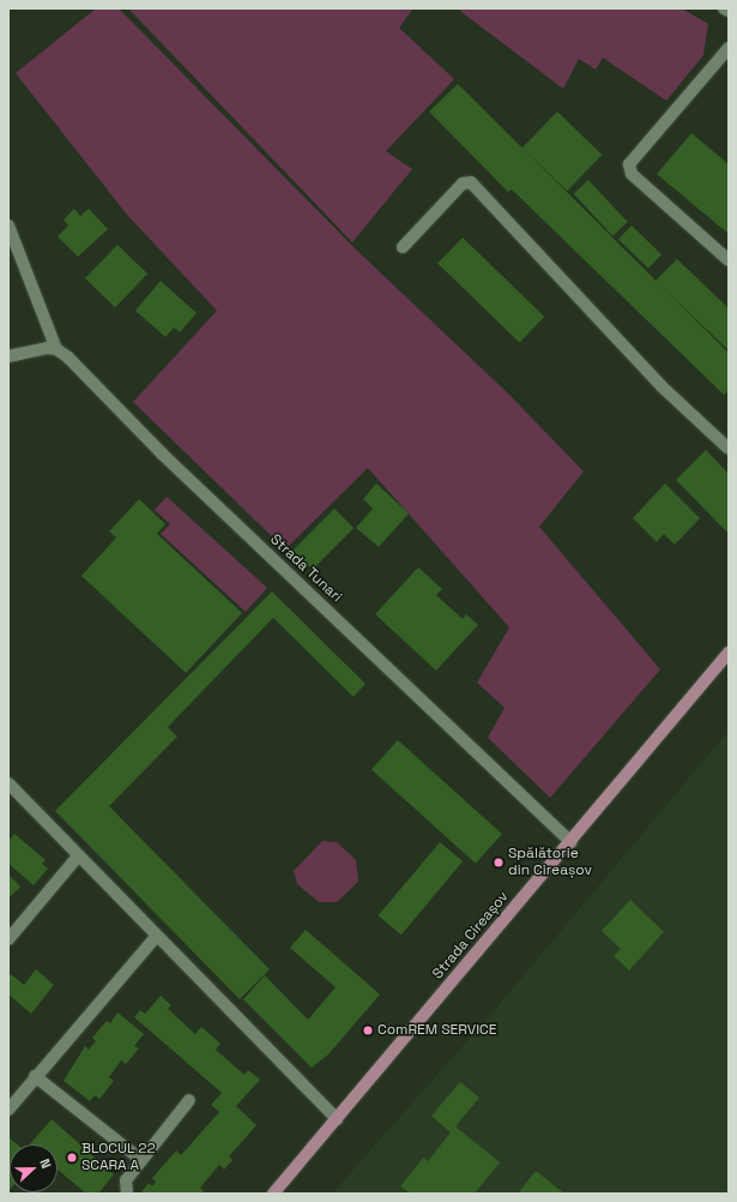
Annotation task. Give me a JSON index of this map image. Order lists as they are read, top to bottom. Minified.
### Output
{"streets":{"main road":["Strada Cireașov"],"street":["Strada Tunari"]},"crossings":[["Strada Tunari","Strada Cireașov"]],"places":["Spălătorie din Cireașov","ComREM SERVICE","BLOCUL 22 SCARA A"],"north":"right"}
